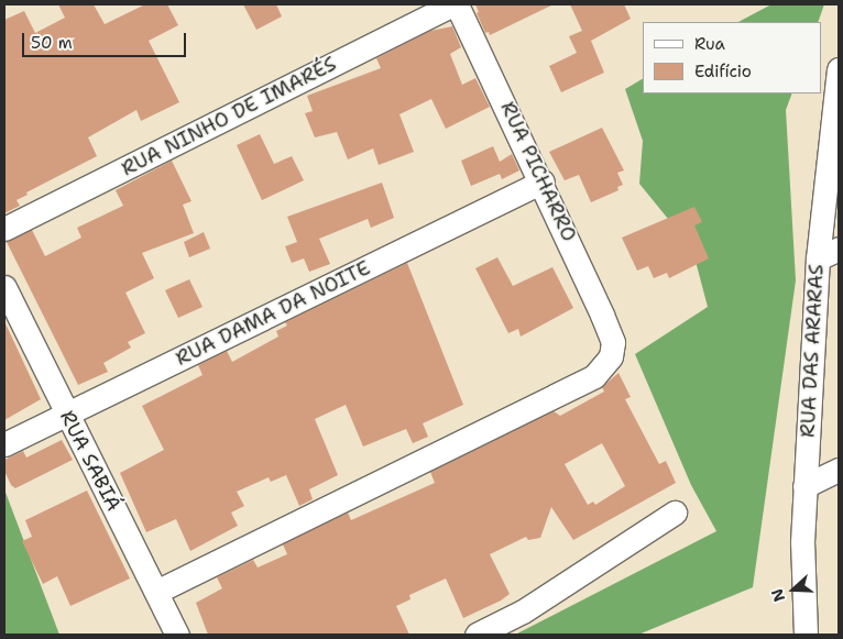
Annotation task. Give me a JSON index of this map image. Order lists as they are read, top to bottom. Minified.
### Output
{"streets":{"street":["RUA NINHO DE IMARÉS","RUA PICHARRO","RUA DAMA DA NOITE","RUA DAS ARARAS","RUA SABIÁ"]},"crossings":[["RUA PICHARRO","RUA DAMA DA NOITE"],["RUA PICHARRO","RUA SABIÁ"],["RUA DAMA DA NOITE","RUA SABIÁ"]],"legend":["Rua","Edifício"],"scale_bar":"50 m","north":"left"}
